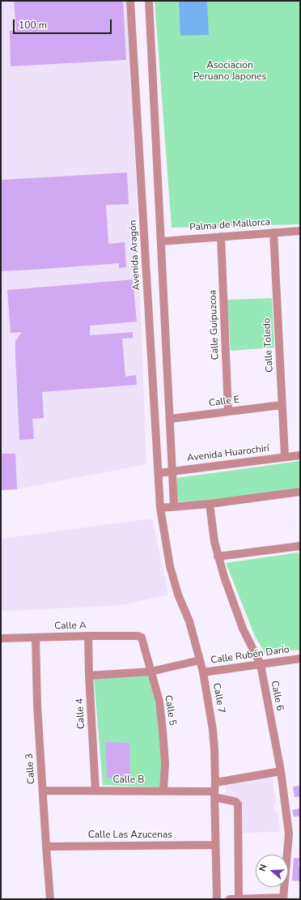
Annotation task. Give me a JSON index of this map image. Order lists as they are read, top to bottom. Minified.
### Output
{"streets":{"street":["Palma de Mallorca","Avenida Aragón","Calle Guipuzcoa","Calle Toledo","Calle E","Avenida Huarochirí","Calle A","Calle Rubén Darío","Calle 6","Calle 7","Calle 5","Calle 4","Calle 3","Calle B","Calle Las Azucenas"]},"crossings":[["Palma de Mallorca","Calle Guipuzcoa"],["Palma de Mallorca","Calle Toledo"],["Avenida Aragón","Avenida Huarochirí"],["Avenida Aragón","Calle 7"],["Calle Guipuzcoa","Calle E"],["Calle Toledo","Calle E"],["Calle Toledo","Avenida Huarochirí"],["Calle A","Calle 5"],["Calle A","Calle 4"],["Calle A","Calle 3"],["Calle Rubén Darío","Calle 6"],["Calle Rubén Darío","Calle 7"],["Calle 7","Calle B"],["Calle 7","Calle Las Azucenas"],["Calle 5","Calle B"],["Calle 4","Calle B"],["Calle 3","Calle B"],["Calle 3","Calle Las Azucenas"]],"parks":["Asociación Peruano Japones"],"scale_bar":"100 m","north":"left"}
